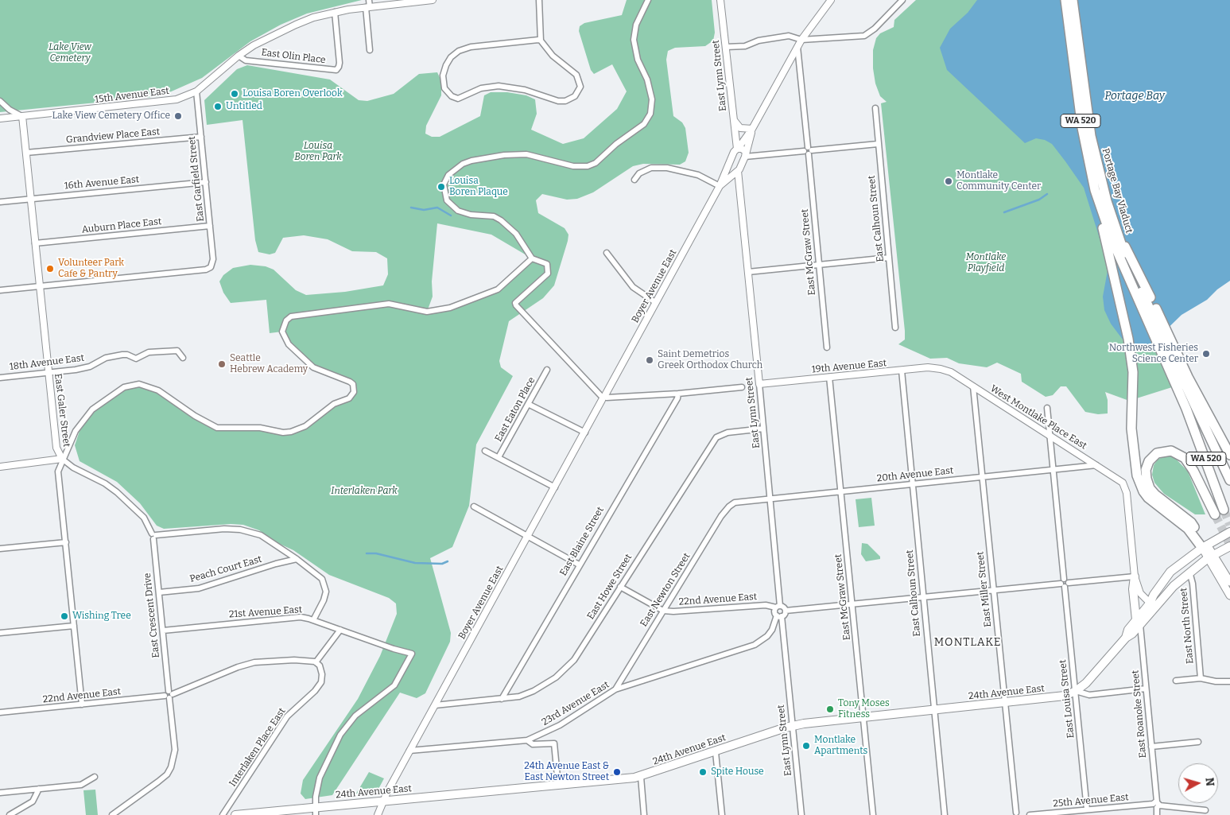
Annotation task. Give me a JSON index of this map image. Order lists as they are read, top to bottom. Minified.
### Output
{"streets":{"highway":["WA 520","Portage Bay Viaduct"],"main road":["24th Avenue East"],"street":["East Olin Place","East Lynn Street","15th Avenue East","Grandview Place East","East Garfield Street","16th Avenue East","East Calhoun Street","Auburn Place East","East McGraw Street","Boyer Avenue East","18th Avenue East","19th Avenue East","East Eaton Place","East Galer Street","West Montlake Place East","20th Avenue East","East Blaine Street","Peach Court East","East Howe Street","East Miller Street","East Newton Street","22nd Avenue East","21st Avenue East","East Crescent Drive","East North Street","East Louisa Street","23rd Avenue East","East Roanoke Street","Interlaken Place East","25th Avenue East"]},"crossings":[["East Olin Place","15th Avenue East"],["East Lynn Street","Boyer Avenue East"],["East Lynn Street","19th Avenue East"],["East Lynn Street","20th Avenue East"],["East Lynn Street","East Howe Street"],["East Lynn Street","22nd Avenue East"],["East Lynn Street","24th Avenue East"],["East Lynn Street","23rd Avenue East"],["15th Avenue East","East Garfield Street"],["15th Avenue East","East Galer Street"],["WA 520","Portage Bay Viaduct"],["Grandview Place East","East Garfield Street"],["Grandview Place East","East Galer Street"],["East Garfield Street","16th Avenue East"],["East Garfield Street","Auburn Place East"],["East Garfield Street","East Galer Street"],["16th Avenue East","East Galer Street"],["East Calhoun Street","19th Avenue East"],["East Calhoun Street","20th Avenue East"],["East Calhoun Street","24th Avenue East"],["Auburn Place East","East Galer Street"],["East McGraw Street","19th Avenue East"],["East McGraw Street","20th Avenue East"],["East McGraw Street","24th Avenue East"],["Boyer Avenue East","East Howe Street"],["Boyer Avenue East","24th Avenue East"],["Boyer Avenue East","23rd Avenue East"],["18th Avenue East","East Galer Street"],["19th Avenue East","West Montlake Place East"],["East Galer Street","22nd Avenue East"],["East Galer Street","East Crescent Drive"],["West Montlake Place East","20th Avenue East"],["West Montlake Place East","East Miller Street"],["20th Avenue East","East Miller Street"],["20th Avenue East","East Newton Street"],["East Blaine Street","East Howe Street"],["Peach Court East","East Crescent Drive"],["East Howe Street","22nd Avenue East"],["East Miller Street","24th Avenue East"],["East Newton Street","22nd Avenue East"],["East Newton Street","23rd Avenue East"],["22nd Avenue East","East Crescent Drive"],["22nd Avenue East","Interlaken Place East"],["21st Avenue East","East Crescent Drive"],["21st Avenue East","24th Avenue East"],["24th Avenue East","East Louisa Street"],["24th Avenue East","East Roanoke Street"],["East Louisa Street","25th Avenue East"],["East Roanoke Street","25th Avenue East"]],"districts":["MONTLAKE"],"water":["Portage Bay"],"parks":["Lake View Cemetery","Louisa Boren Park","Montlake Playfield","Interlaken Park"],"places":["Louisa Boren Overlook","Untitled","Lake View Cemetery Office","Montlake Community Center","Louisa Boren Plaque","Volunteer Park Cafe & Pantry","Northwest Fisheries Science Center","Saint Demetrios Greek Orthodox Church","Seattle Hebrew Academy","Wishing Tree","Tony Moses Fitness","Montlake Apartments","24th Avenue East & East Newton Street","Spite House"],"north":"right"}
